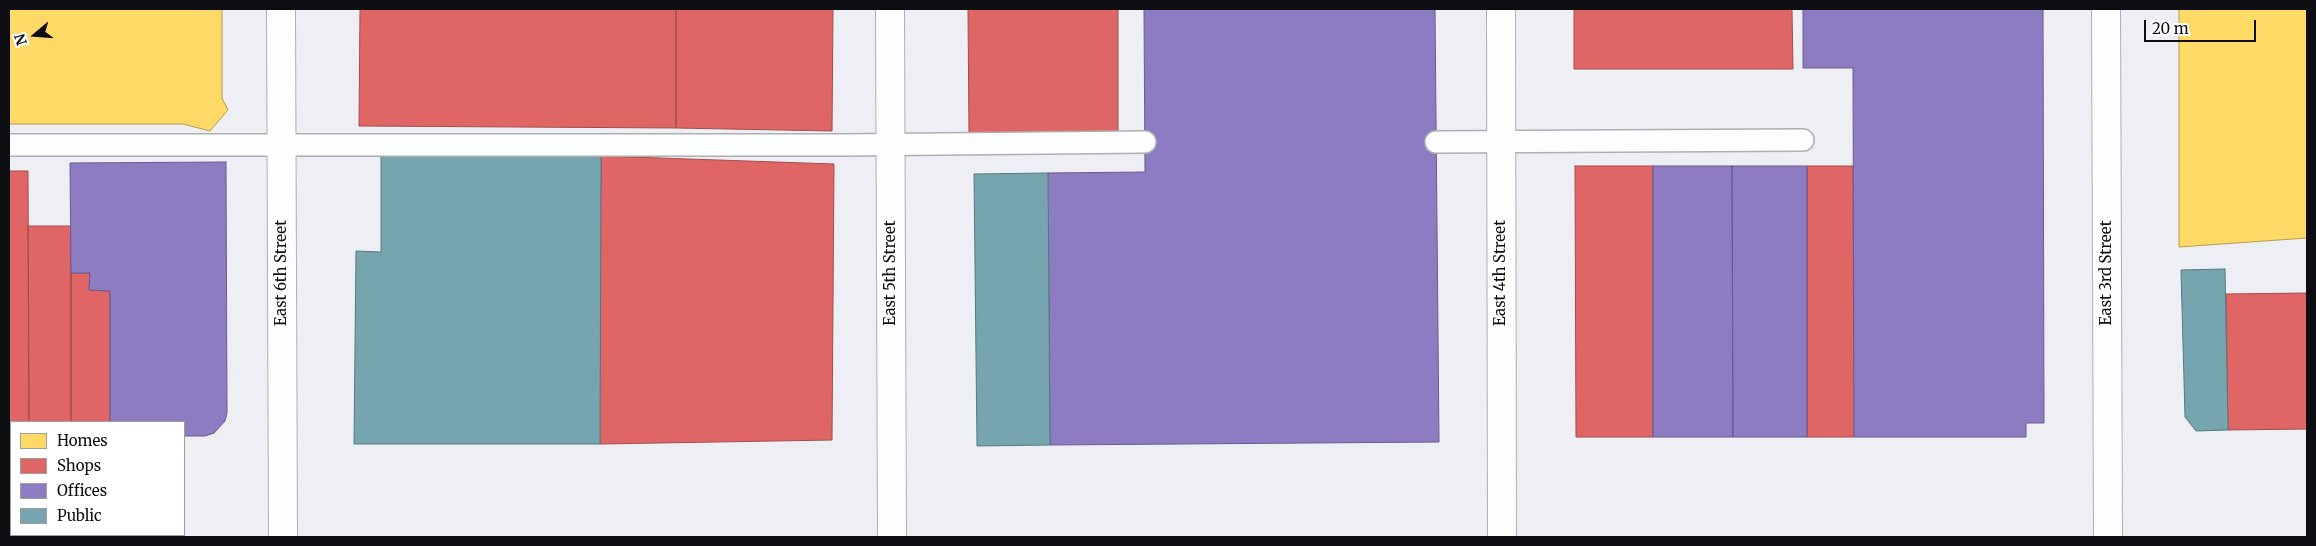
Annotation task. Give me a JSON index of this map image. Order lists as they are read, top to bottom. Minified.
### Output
{"streets":{"main road":["East 6th Street","East 5th Street","East 4th Street","East 3rd Street"]},"legend":["Homes","Shops","Offices","Public"],"scale_bar":"20 m","north":"left"}
